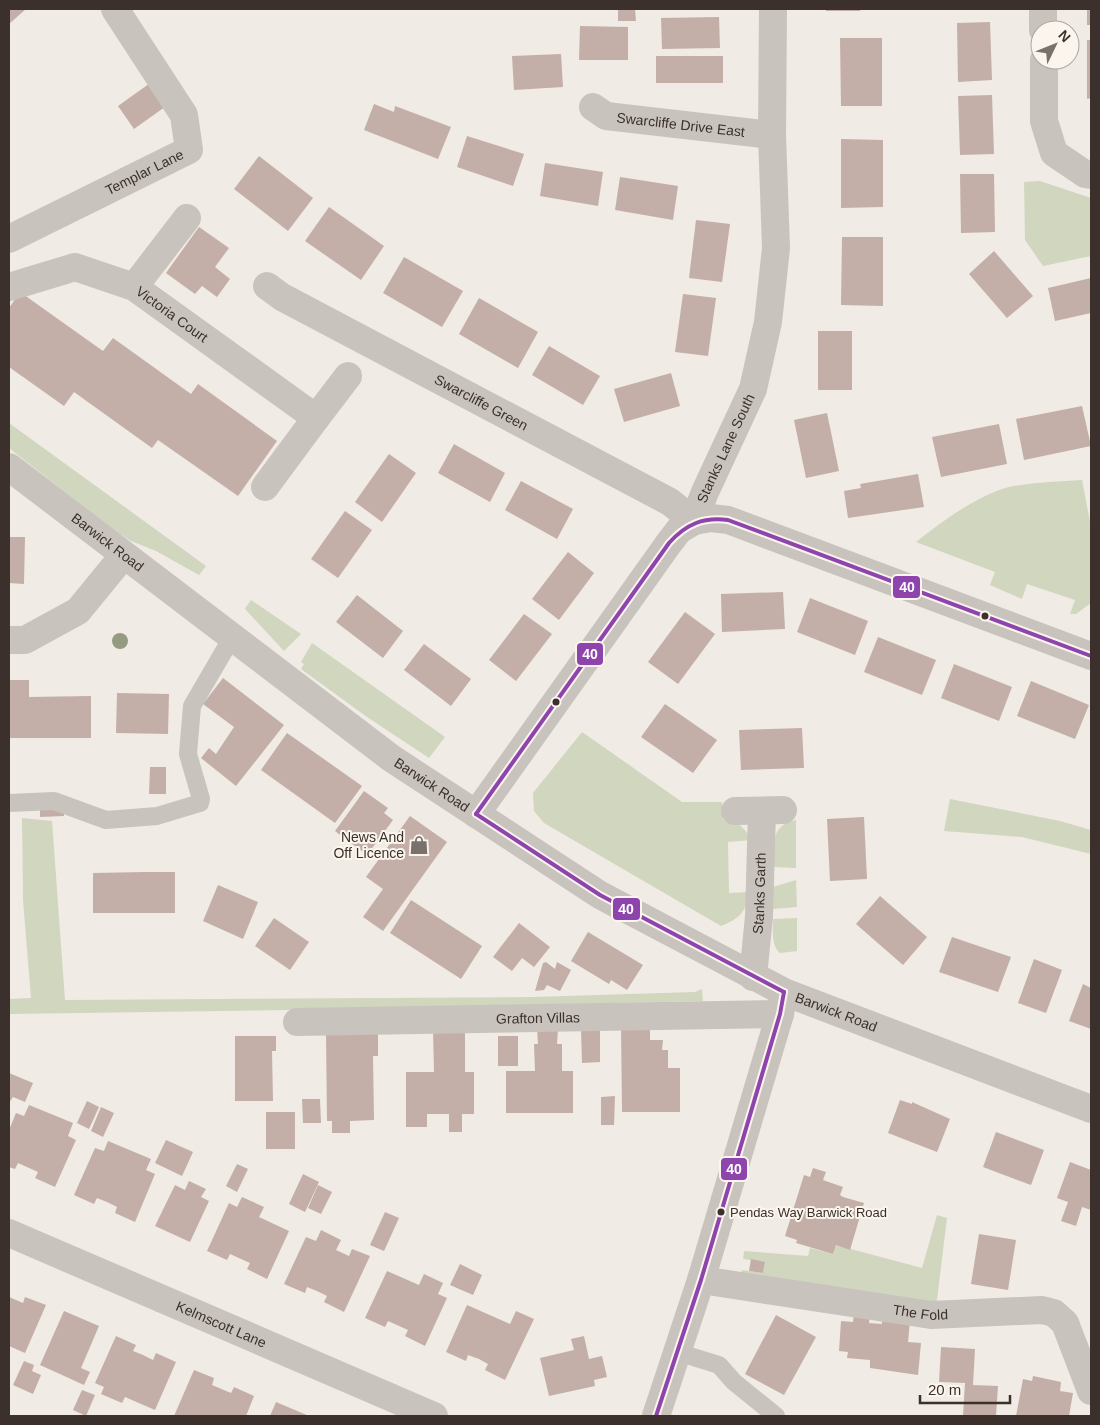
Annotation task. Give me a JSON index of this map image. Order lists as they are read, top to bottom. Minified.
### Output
{"streets":{"street":["Swarcliffe Drive East","Templar Lane","Victoria Court","Swarcliffe Green","Stanks Lane South","Barwick Road","Stanks Garth","Grafton Villas","The Fold","Kelmscott Lane"]},"crossings":[["Swarcliffe Drive East","Stanks Lane South"],["Swarcliffe Green","Stanks Lane South"],["Stanks Lane South","Barwick Road"],["Barwick Road","Stanks Garth"],["Barwick Road","Grafton Villas"]],"places":{"shop":["News And Off Licence"],"other":["Pendas Way Barwick Road"]},"lines":["transit line 40"],"scale_bar":"20 m","north":"top right"}
